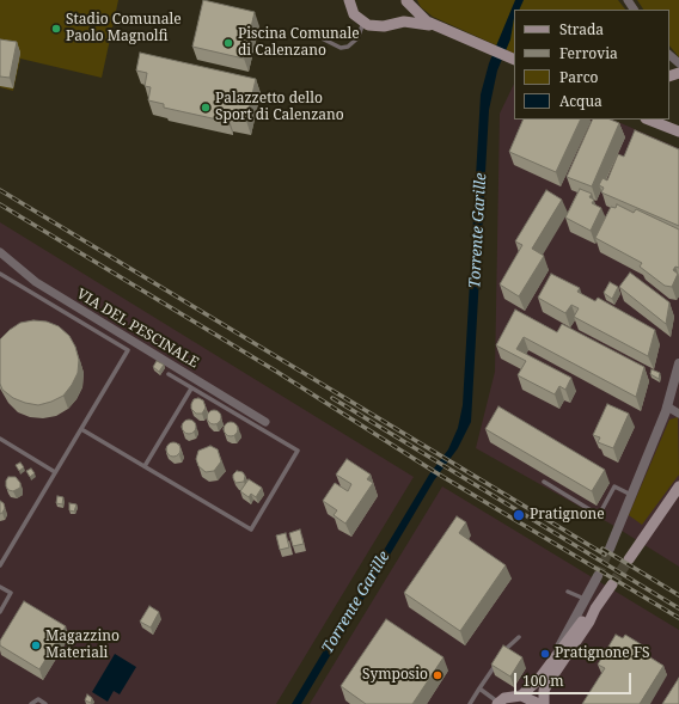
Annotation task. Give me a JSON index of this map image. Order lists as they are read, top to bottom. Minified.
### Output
{"streets":{"street":["VIA DEL PESCINALE"]},"water":["Torrente Garille"],"places":["Stadio Comunale Paolo Magnolfi","Piscina Comunale di Calenzano","Palazzetto dello Sport di Calenzano","Pratignone","Magazzino Materiali","Pratignone FS","Symposio"],"legend":["Strada","Ferrovia","Parco","Acqua"],"scale_bar":"100 m"}
